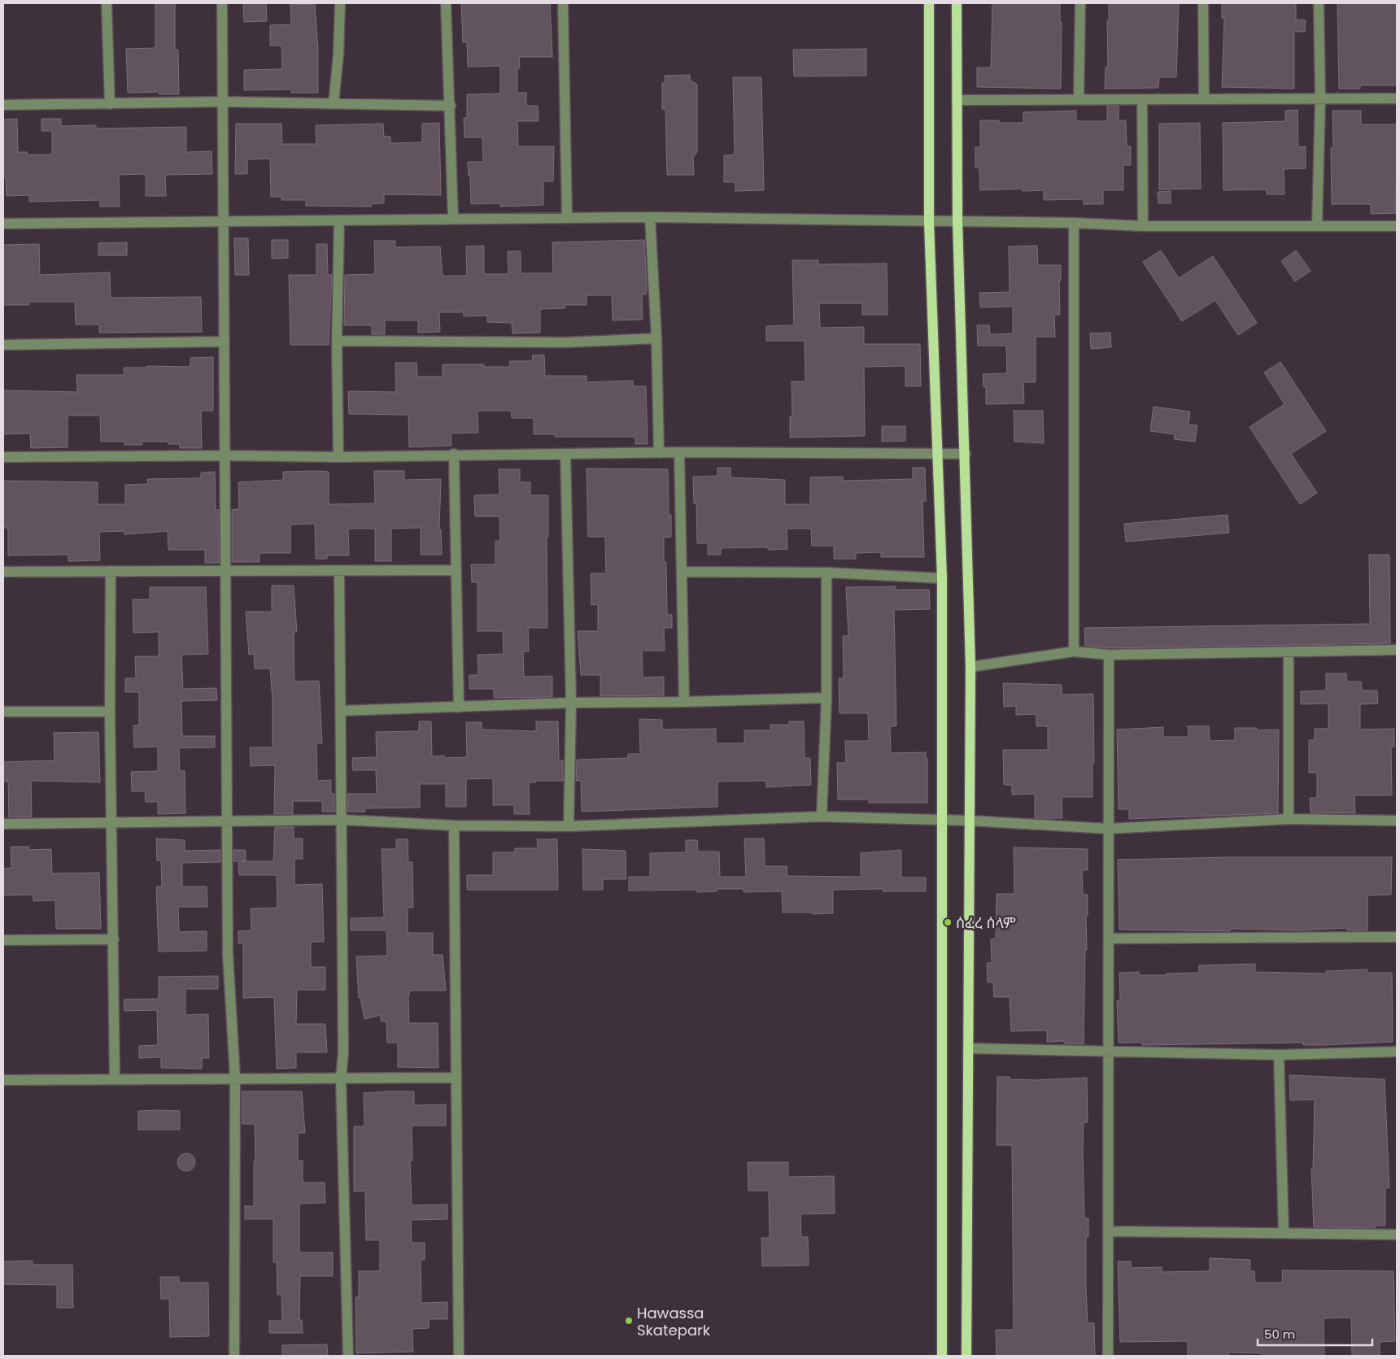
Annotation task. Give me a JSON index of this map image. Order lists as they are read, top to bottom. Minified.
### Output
{"places":["ሰፈረ ሰላም","Hawassa Skatepark"],"scale_bar":"50 m"}
